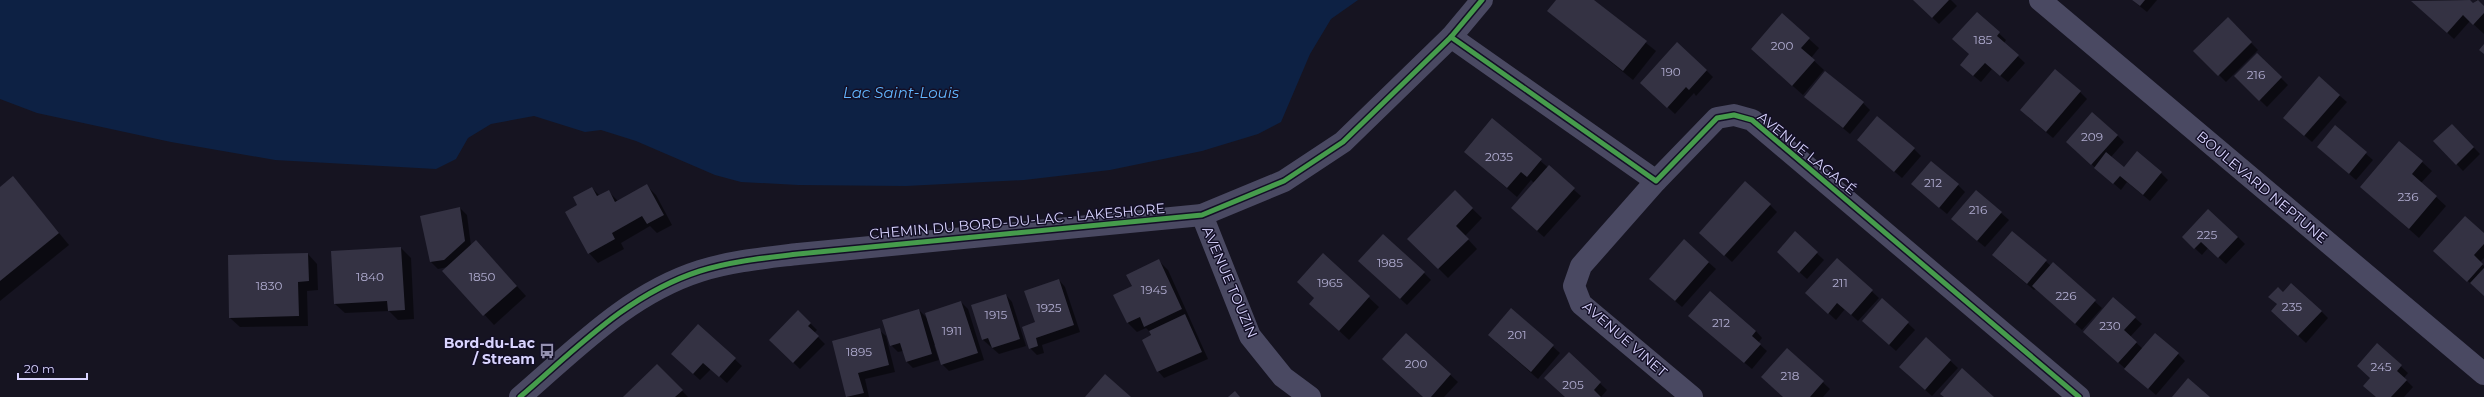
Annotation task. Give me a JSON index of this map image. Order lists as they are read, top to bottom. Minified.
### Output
{"streets":{"street":["AVENUE LAGACÉ","BOULEVARD NEPTUNE","CHEMIN DU BORD-DU-LAC - LAKESHORE","AVENUE TOUZIN","AVENUE VINET"]},"crossings":[["AVENUE LAGACÉ","AVENUE VINET"],["CHEMIN DU BORD-DU-LAC - LAKESHORE","AVENUE TOUZIN"]],"water":["Lac Saint-Louis"],"places":{"bus stop":["Bord-du-Lac / Stream"]},"house_numbers":["185","200","190","216","209","2035","212","236","216","225","1985","1840","1850","1965","211","1830","1945","226","235","1925","1915","212","230","1911","201","1895","200","245","218","205"],"scale_bar":"20 m"}
